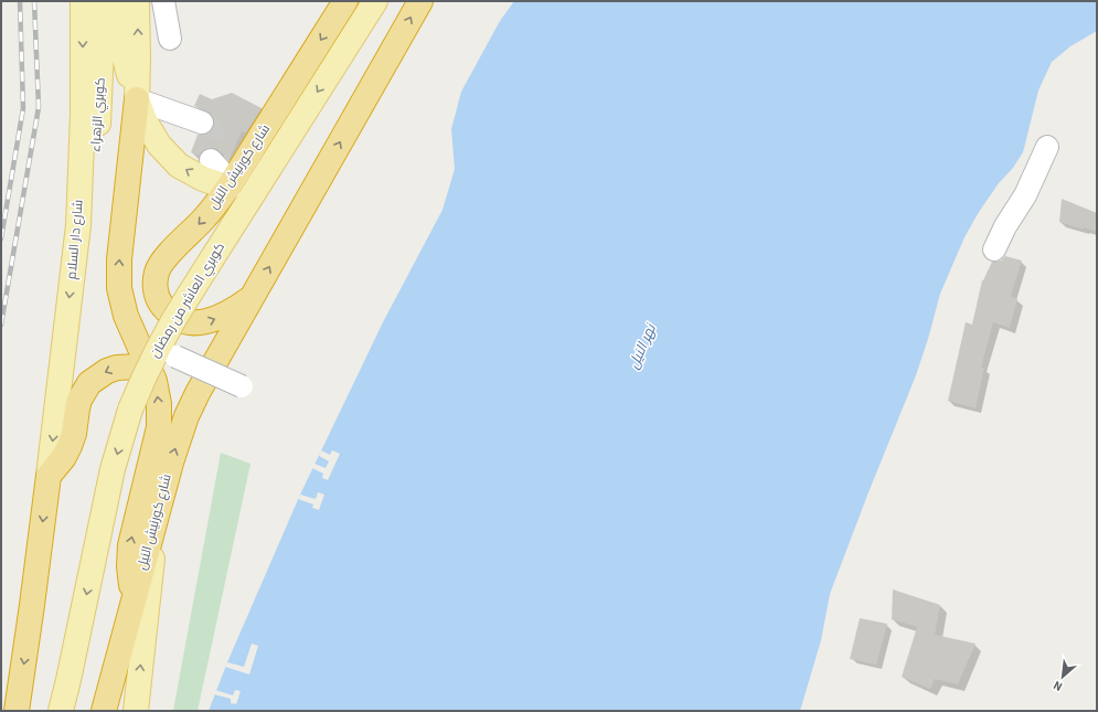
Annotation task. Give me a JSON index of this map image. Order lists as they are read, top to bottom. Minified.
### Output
{"streets":{"highway":["شارع كورنيش النيل"],"main road":["كوبري الزهراء","شارع دار السلام","كوبري العاشر من رمضان"]},"crossings":[["كوبري الزهراء","شارع دار السلام"]],"water":["نهر النيل"],"north":"bottom left"}
